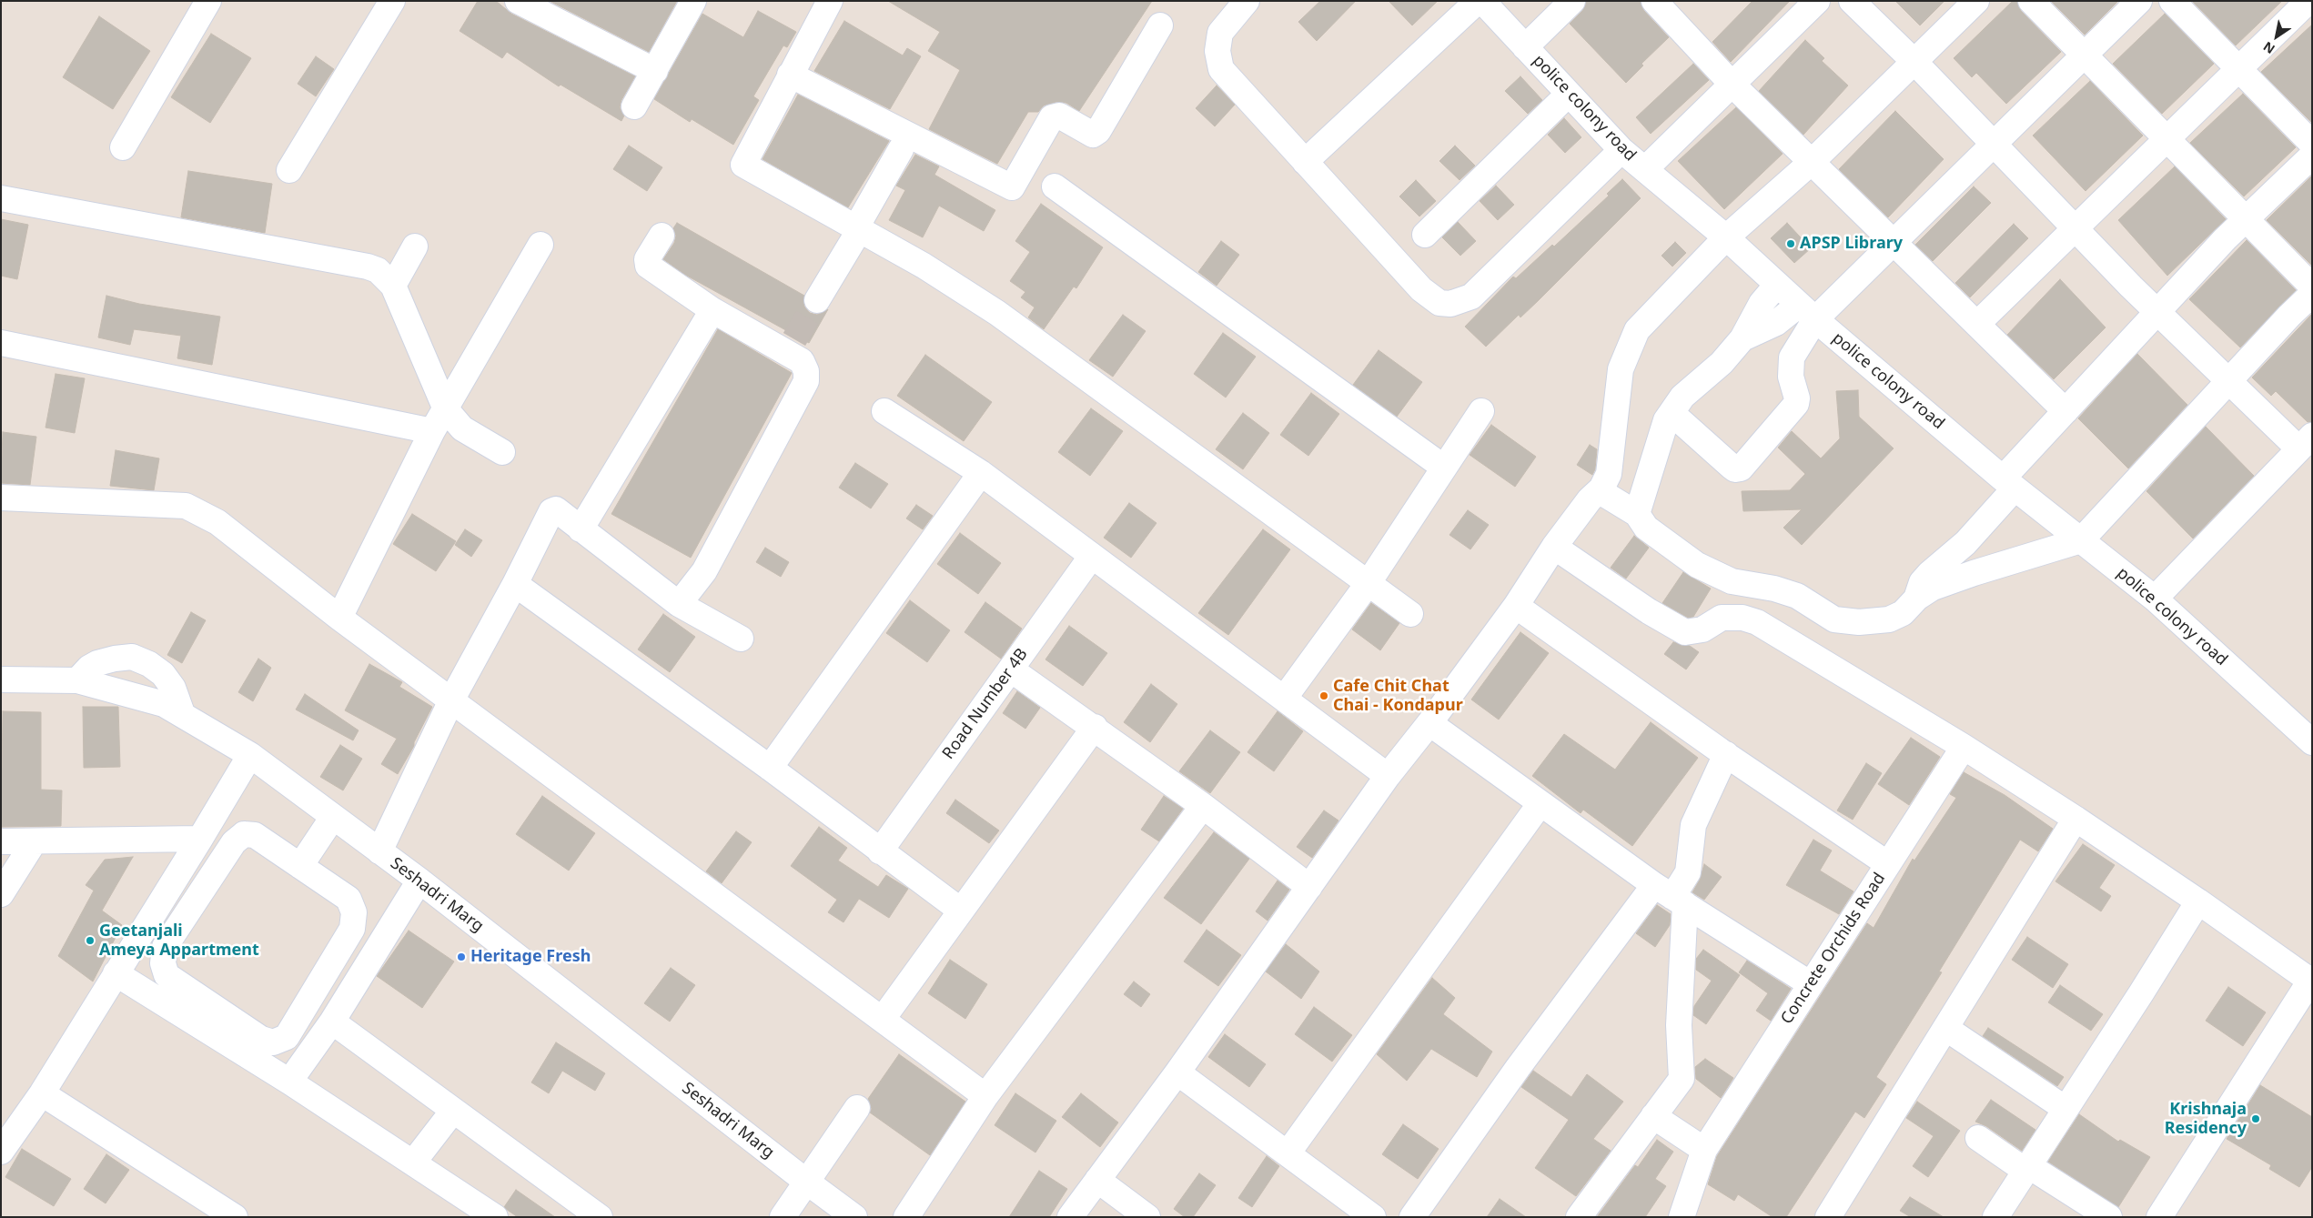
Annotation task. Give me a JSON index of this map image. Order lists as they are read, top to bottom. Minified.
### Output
{"streets":{"street":["police colony road","Road Number 4B","Seshadri Marg","Concrete Orchids Road"]},"places":["APSP Library","Cafe Chit Chat Chai - Kondapur","Geetanjali Ameya Appartment","Heritage Fresh","Krishnaja Residency"],"north":"bottom left"}
